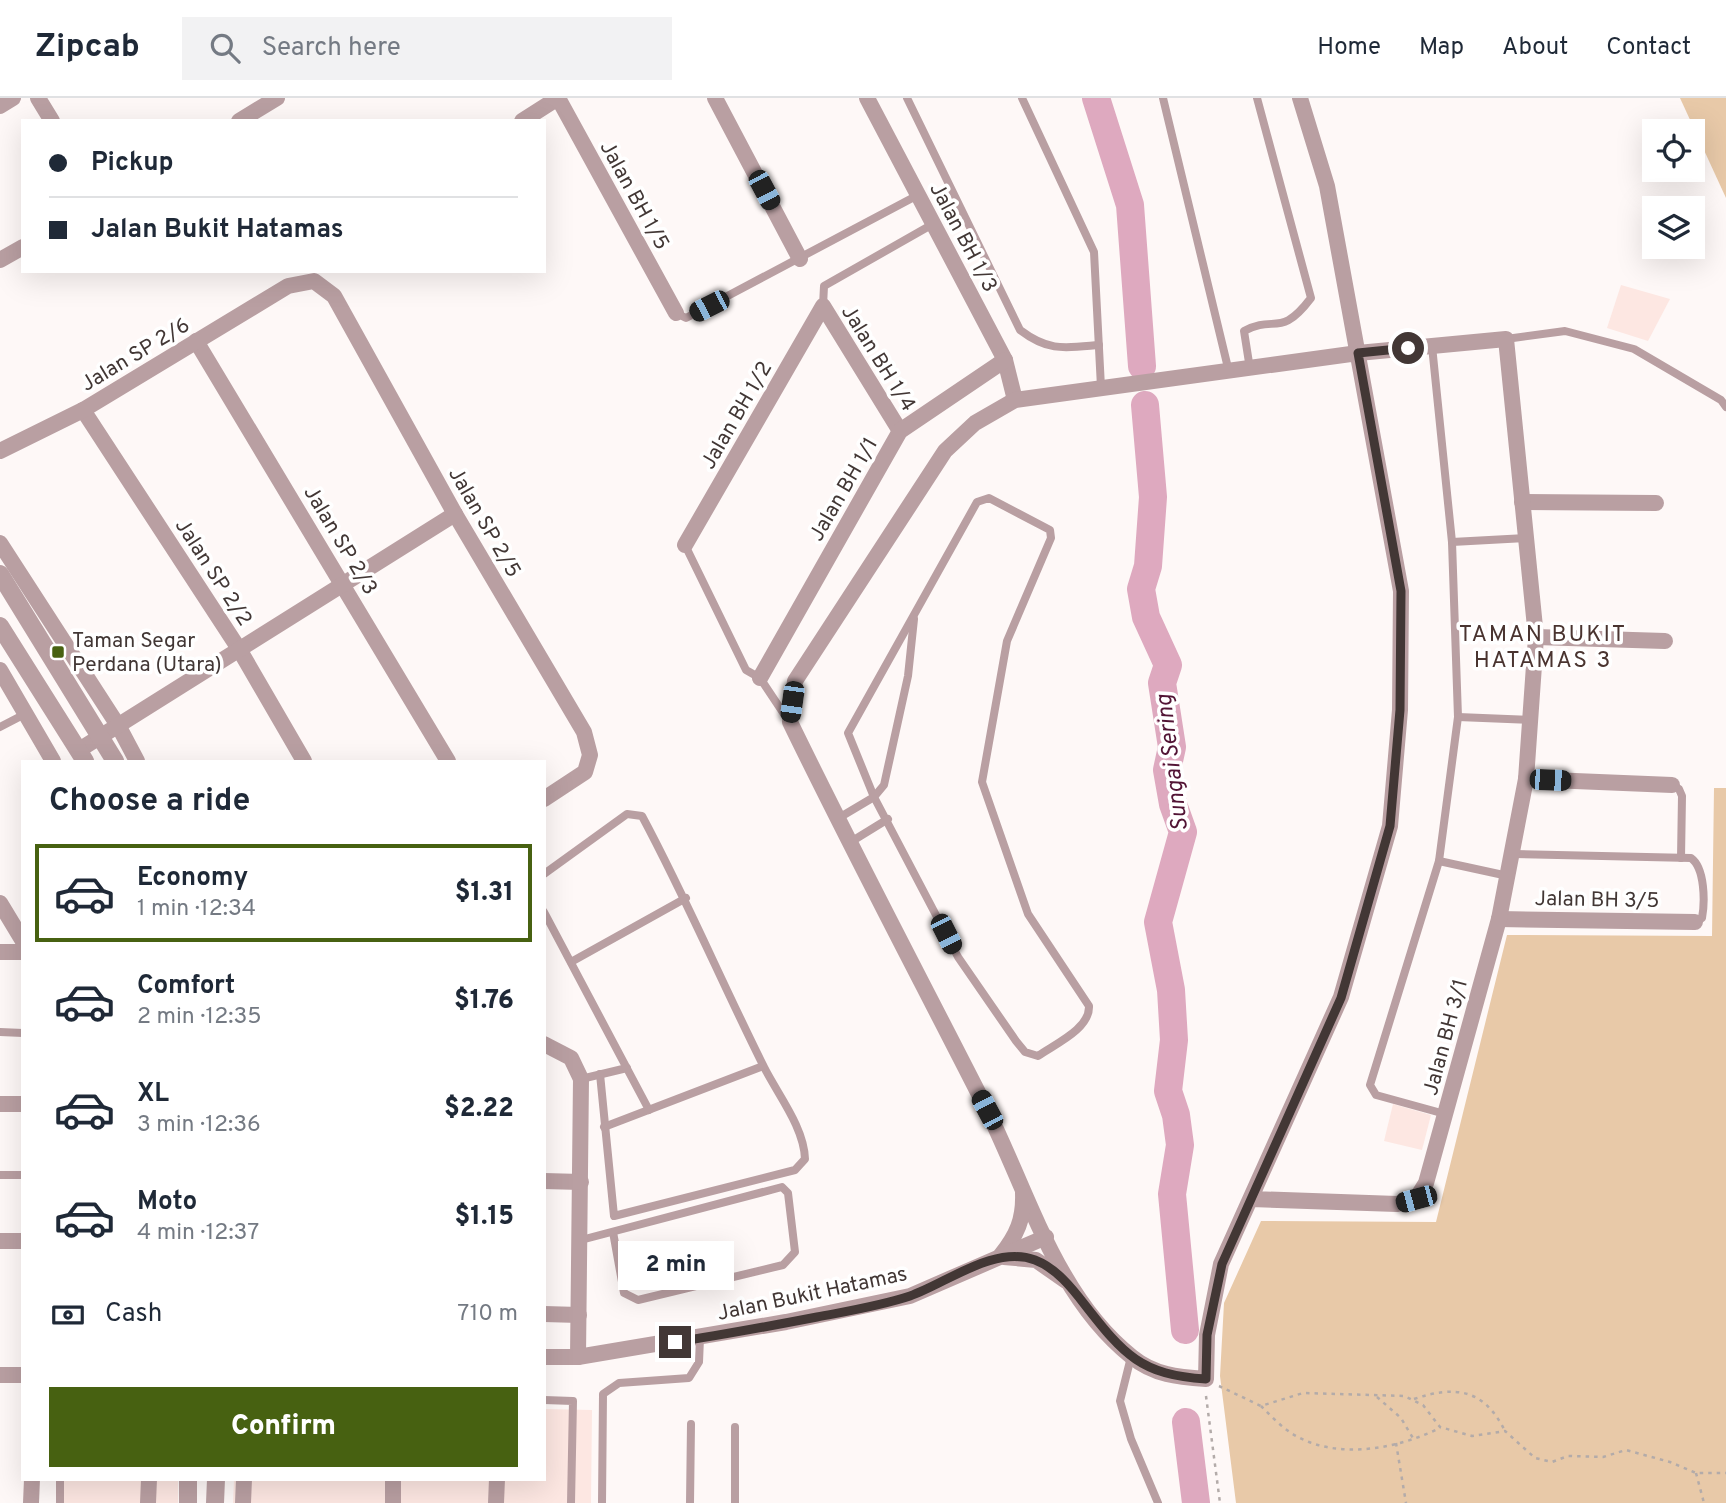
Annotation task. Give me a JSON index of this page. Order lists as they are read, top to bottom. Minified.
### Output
{"streets":{"street":["Jalan BH 1/5","Jalan BH 1/3","Jalan SP 2/6","Jalan BH 1/4","Jalan BH 1/2","Jalan BH 1/1","Jalan SP 2/5","Jalan SP 2/3","Jalan SP 2/2","Jalan BH 3/5","Jalan BH 3/1","Jalan Bukit Hatamas"]},"crossings":[["Jalan BH 1/3","Jalan BH 1/1"],["Jalan SP 2/6","Jalan SP 2/5"],["Jalan SP 2/6","Jalan SP 2/3"],["Jalan SP 2/6","Jalan SP 2/2"],["Jalan BH 1/4","Jalan BH 1/2"],["Jalan BH 1/4","Jalan BH 1/1"],["Jalan BH 3/5","Jalan BH 3/1"]],"districts":["TAMAN BUKIT HATAMAS 3"],"water":["Sungai Sering"],"places":{"transit":["Taman Segar Perdana (Utara)"]},"page":{"header":"Zipcab","search":"Search here","nav":["Home","Map","About","Contact"],"banner":["Pickup","Jalan Bukit Hatamas"],"heading":"Choose a ride","list":[{"name":"Economy","note":"1 min · 12:34","value":"$1.31"},{"name":"Comfort","note":"2 min · 12:35","value":"$1.76"},{"name":"XL","note":"3 min · 12:36","value":"$2.22"},{"name":"Moto","note":"4 min · 12:37","value":"$1.15"}],"bubble":"2 min","pay":["Cash","710 m"],"buttons":"Confirm"}}
